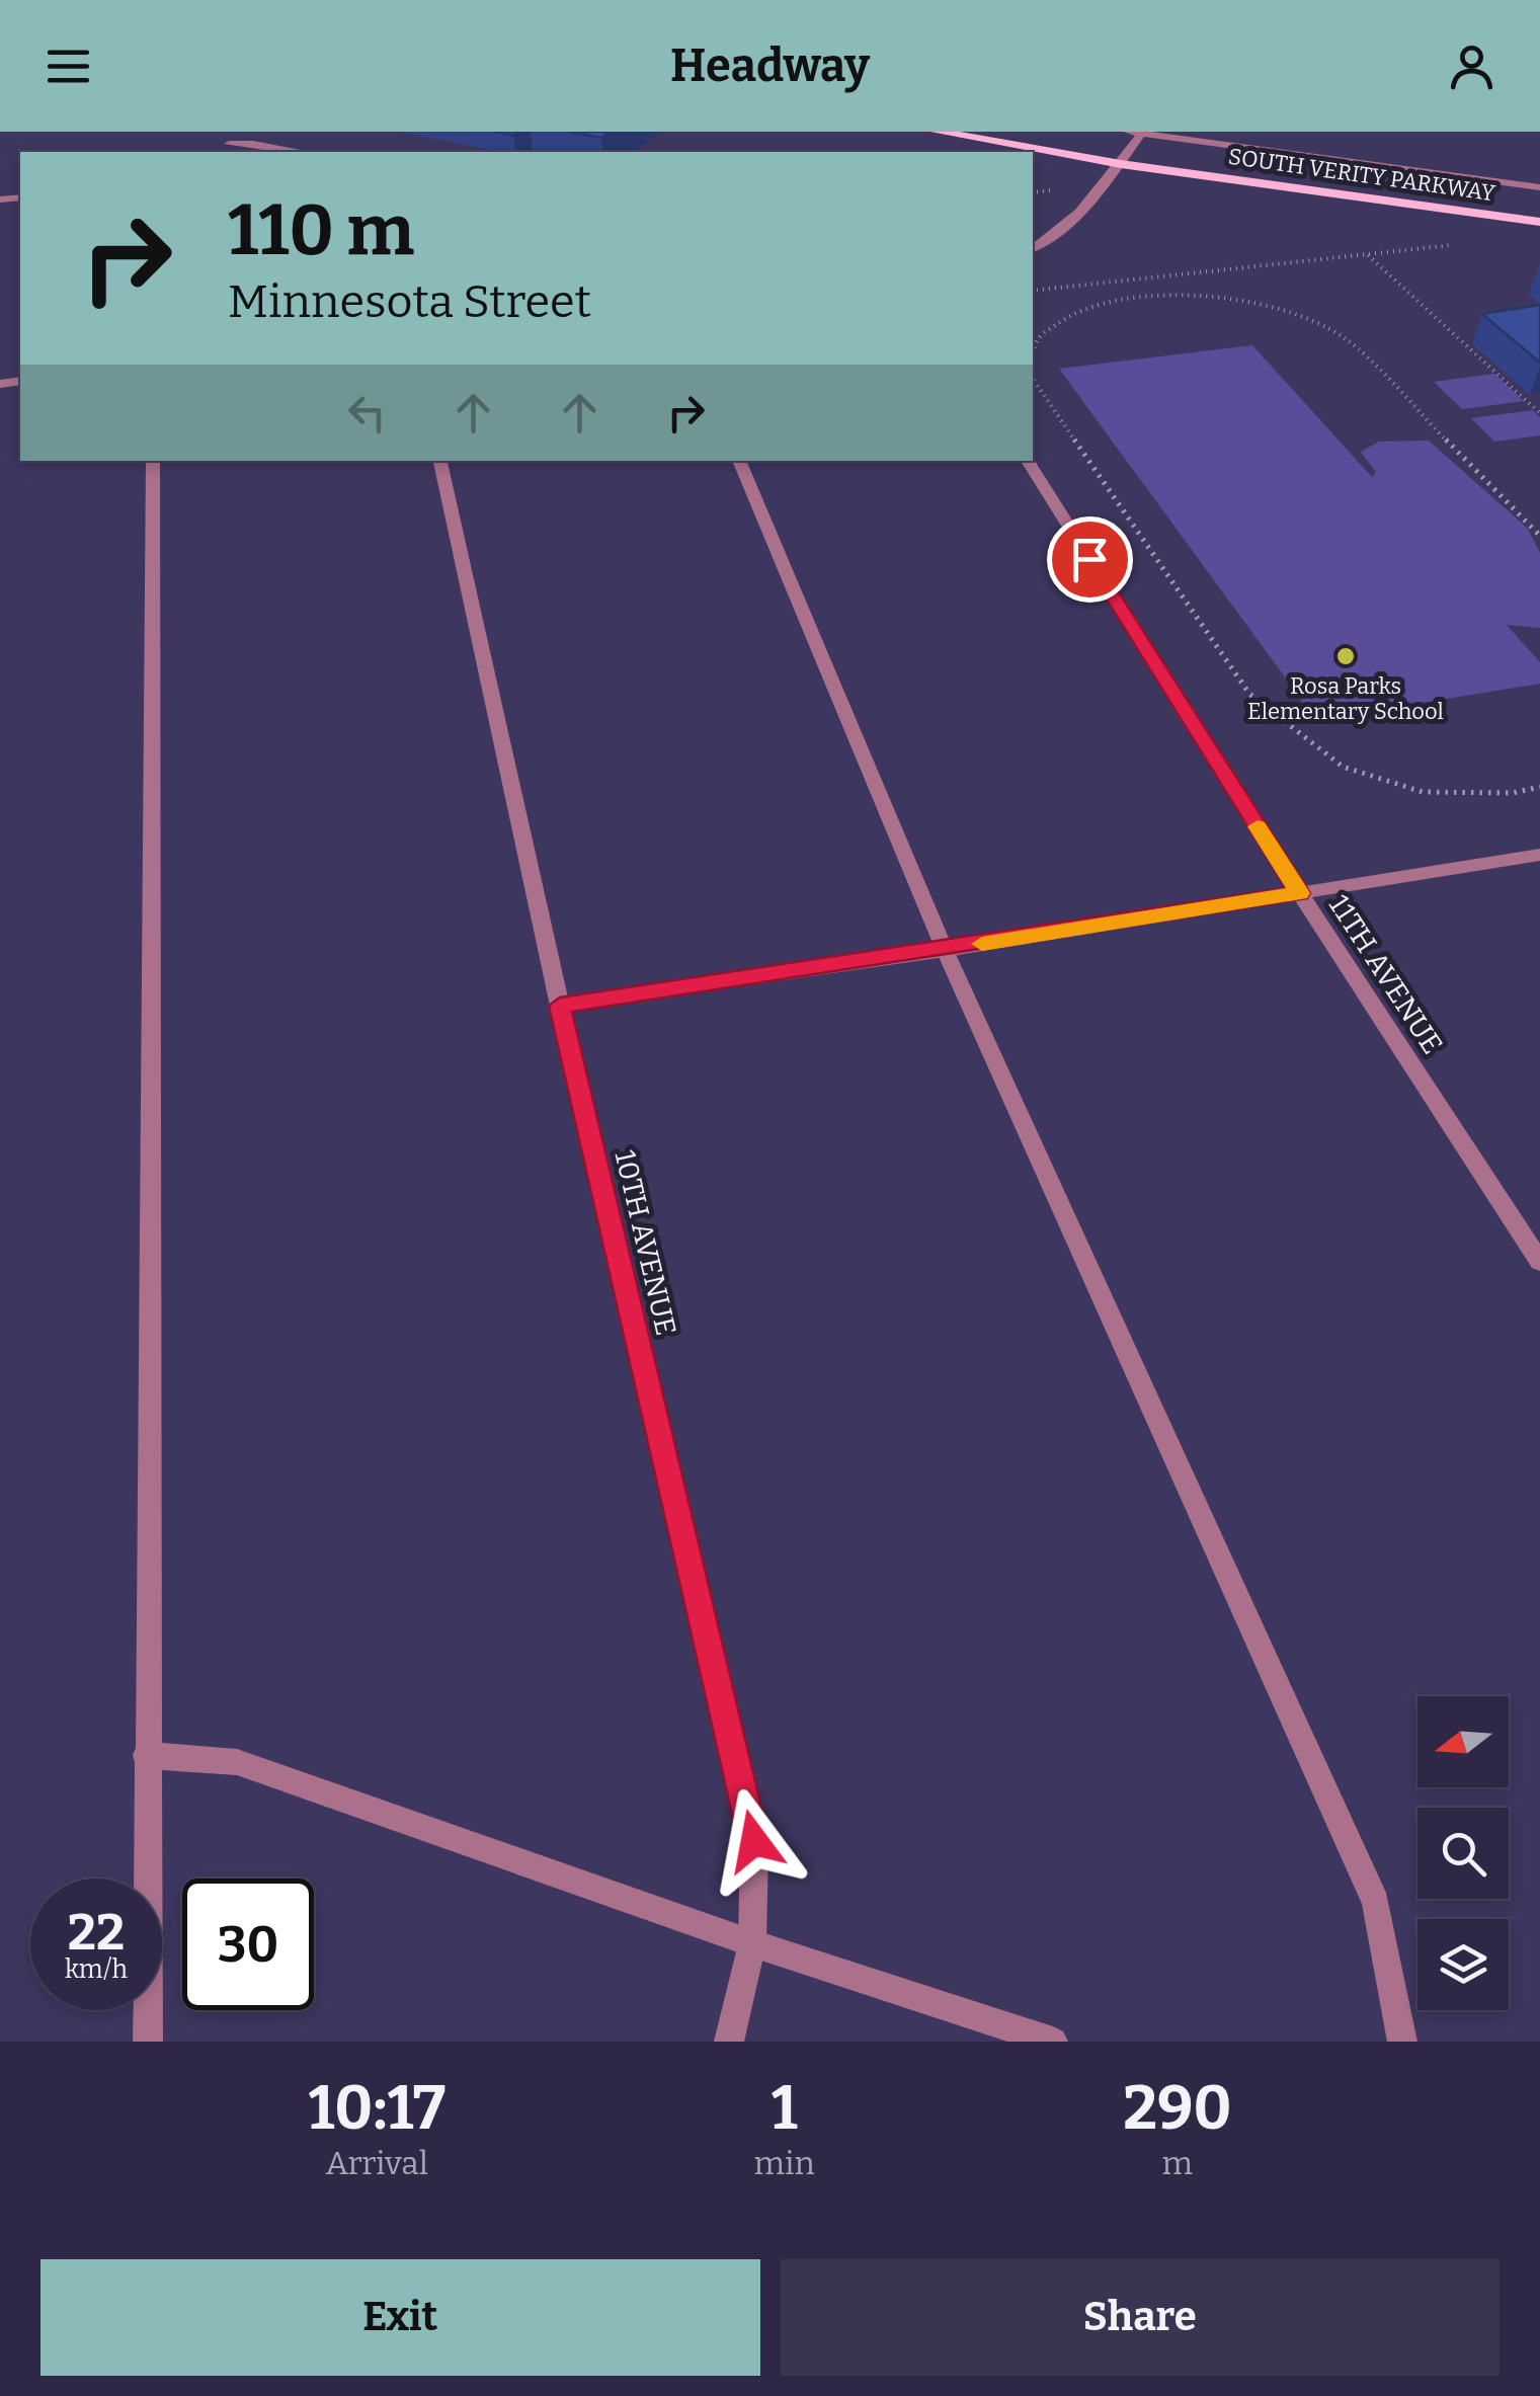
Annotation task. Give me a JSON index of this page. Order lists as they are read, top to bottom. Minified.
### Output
{"streets":{"main road":["SOUTH VERITY PARKWAY"],"street":["11TH AVENUE","10TH AVENUE"]},"places":["Rosa Parks Elementary School"],"north":"left","page":{"header":"Headway","turn":["110 m","Minnesota Street"],"speed":"22 km/h","limit":"30","eta":["10:17","Arrival","1","min","290","m"],"buttons":["Exit","Share"]}}
